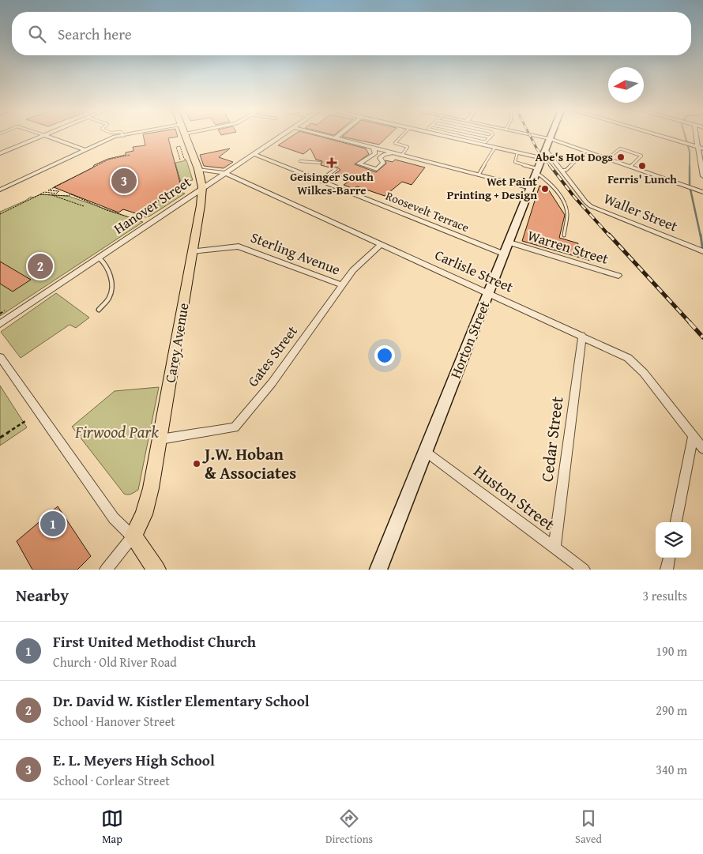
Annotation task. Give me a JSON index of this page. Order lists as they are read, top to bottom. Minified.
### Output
{"streets":{"main road":["Horton Street","Carey Avenue"],"street":["Hanover Street","Roosevelt Terrace","Waller Street","Warren Street","Sterling Avenue","Carlisle Street","Gates Street","Cedar Street","Huston Street"]},"crossings":[["Hanover Street","Roosevelt Terrace"],["Hanover Street","Carlisle Street"],["Hanover Street","Carey Avenue"],["Roosevelt Terrace","Horton Street"],["Waller Street","Horton Street"],["Warren Street","Horton Street"],["Sterling Avenue","Carey Avenue"],["Sterling Avenue","Gates Street"],["Carlisle Street","Horton Street"],["Carlisle Street","Carey Avenue"],["Carlisle Street","Gates Street"],["Carlisle Street","Cedar Street"],["Horton Street","Huston Street"],["Carey Avenue","Gates Street"],["Cedar Street","Huston Street"]],"parks":["Firwood Park"],"places":{"other":["Abe's Hot Dogs","Ferris' Lunch","Wet Paint Printing + Design","J.W. Hoban & Associates"],"health":["Geisinger South Wilkes-Barre"]},"north":"left","page":{"search":"Search here","pins":["3","2","1"],"heading":["Nearby","3 results"],"list":[{"mark":"1","name":"First United Methodist Church","note":"Church · Old River Road","value":"190 m"},{"mark":"2","name":"Dr. David W. Kistler Elementary School","note":"School · Hanover Street","value":"290 m"},{"mark":"3","name":"E. L. Meyers High School","note":"School · Corlear Street","value":"340 m"}],"nav":["Map","Directions","Saved"]}}
